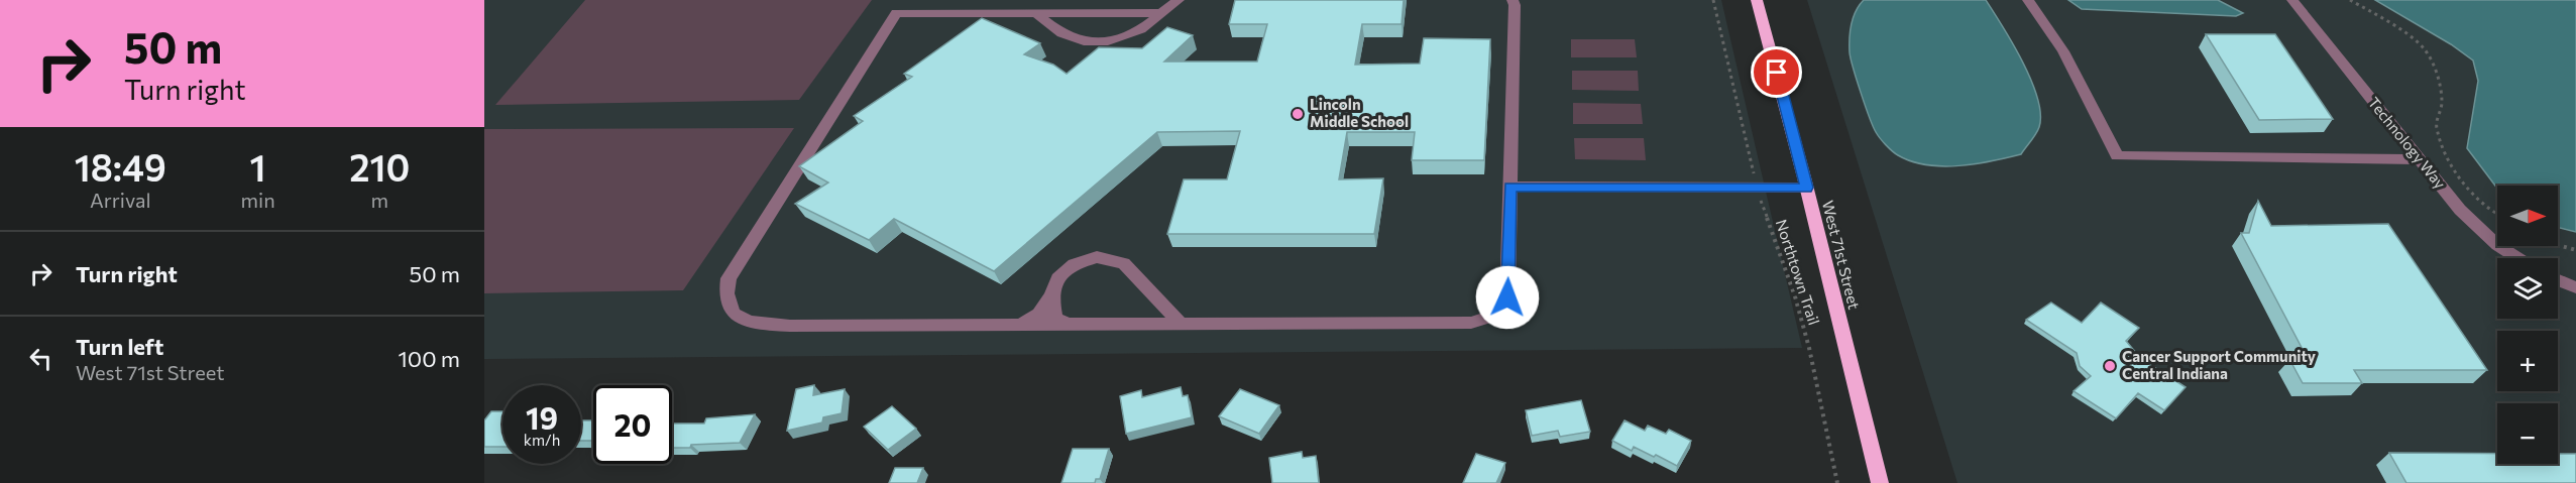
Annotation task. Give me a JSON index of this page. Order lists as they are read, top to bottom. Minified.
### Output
{"streets":{"main road":["West 71st Street"],"street":["Technology Way"],"path":["Northtown Trail"]},"places":["Lincoln Middle School","Cancer Support Community Central Indiana"],"north":"right","page":{"turn":["50 m","Turn right"],"eta":["18:49","Arrival","1","min","210","m"],"map_buttons":["+","−"],"list":[{"name":"Turn right","value":"50 m"},{"name":"Turn left","note":"West 71st Street","value":"100 m"}],"speed":"19 km/h","limit":"20"}}
